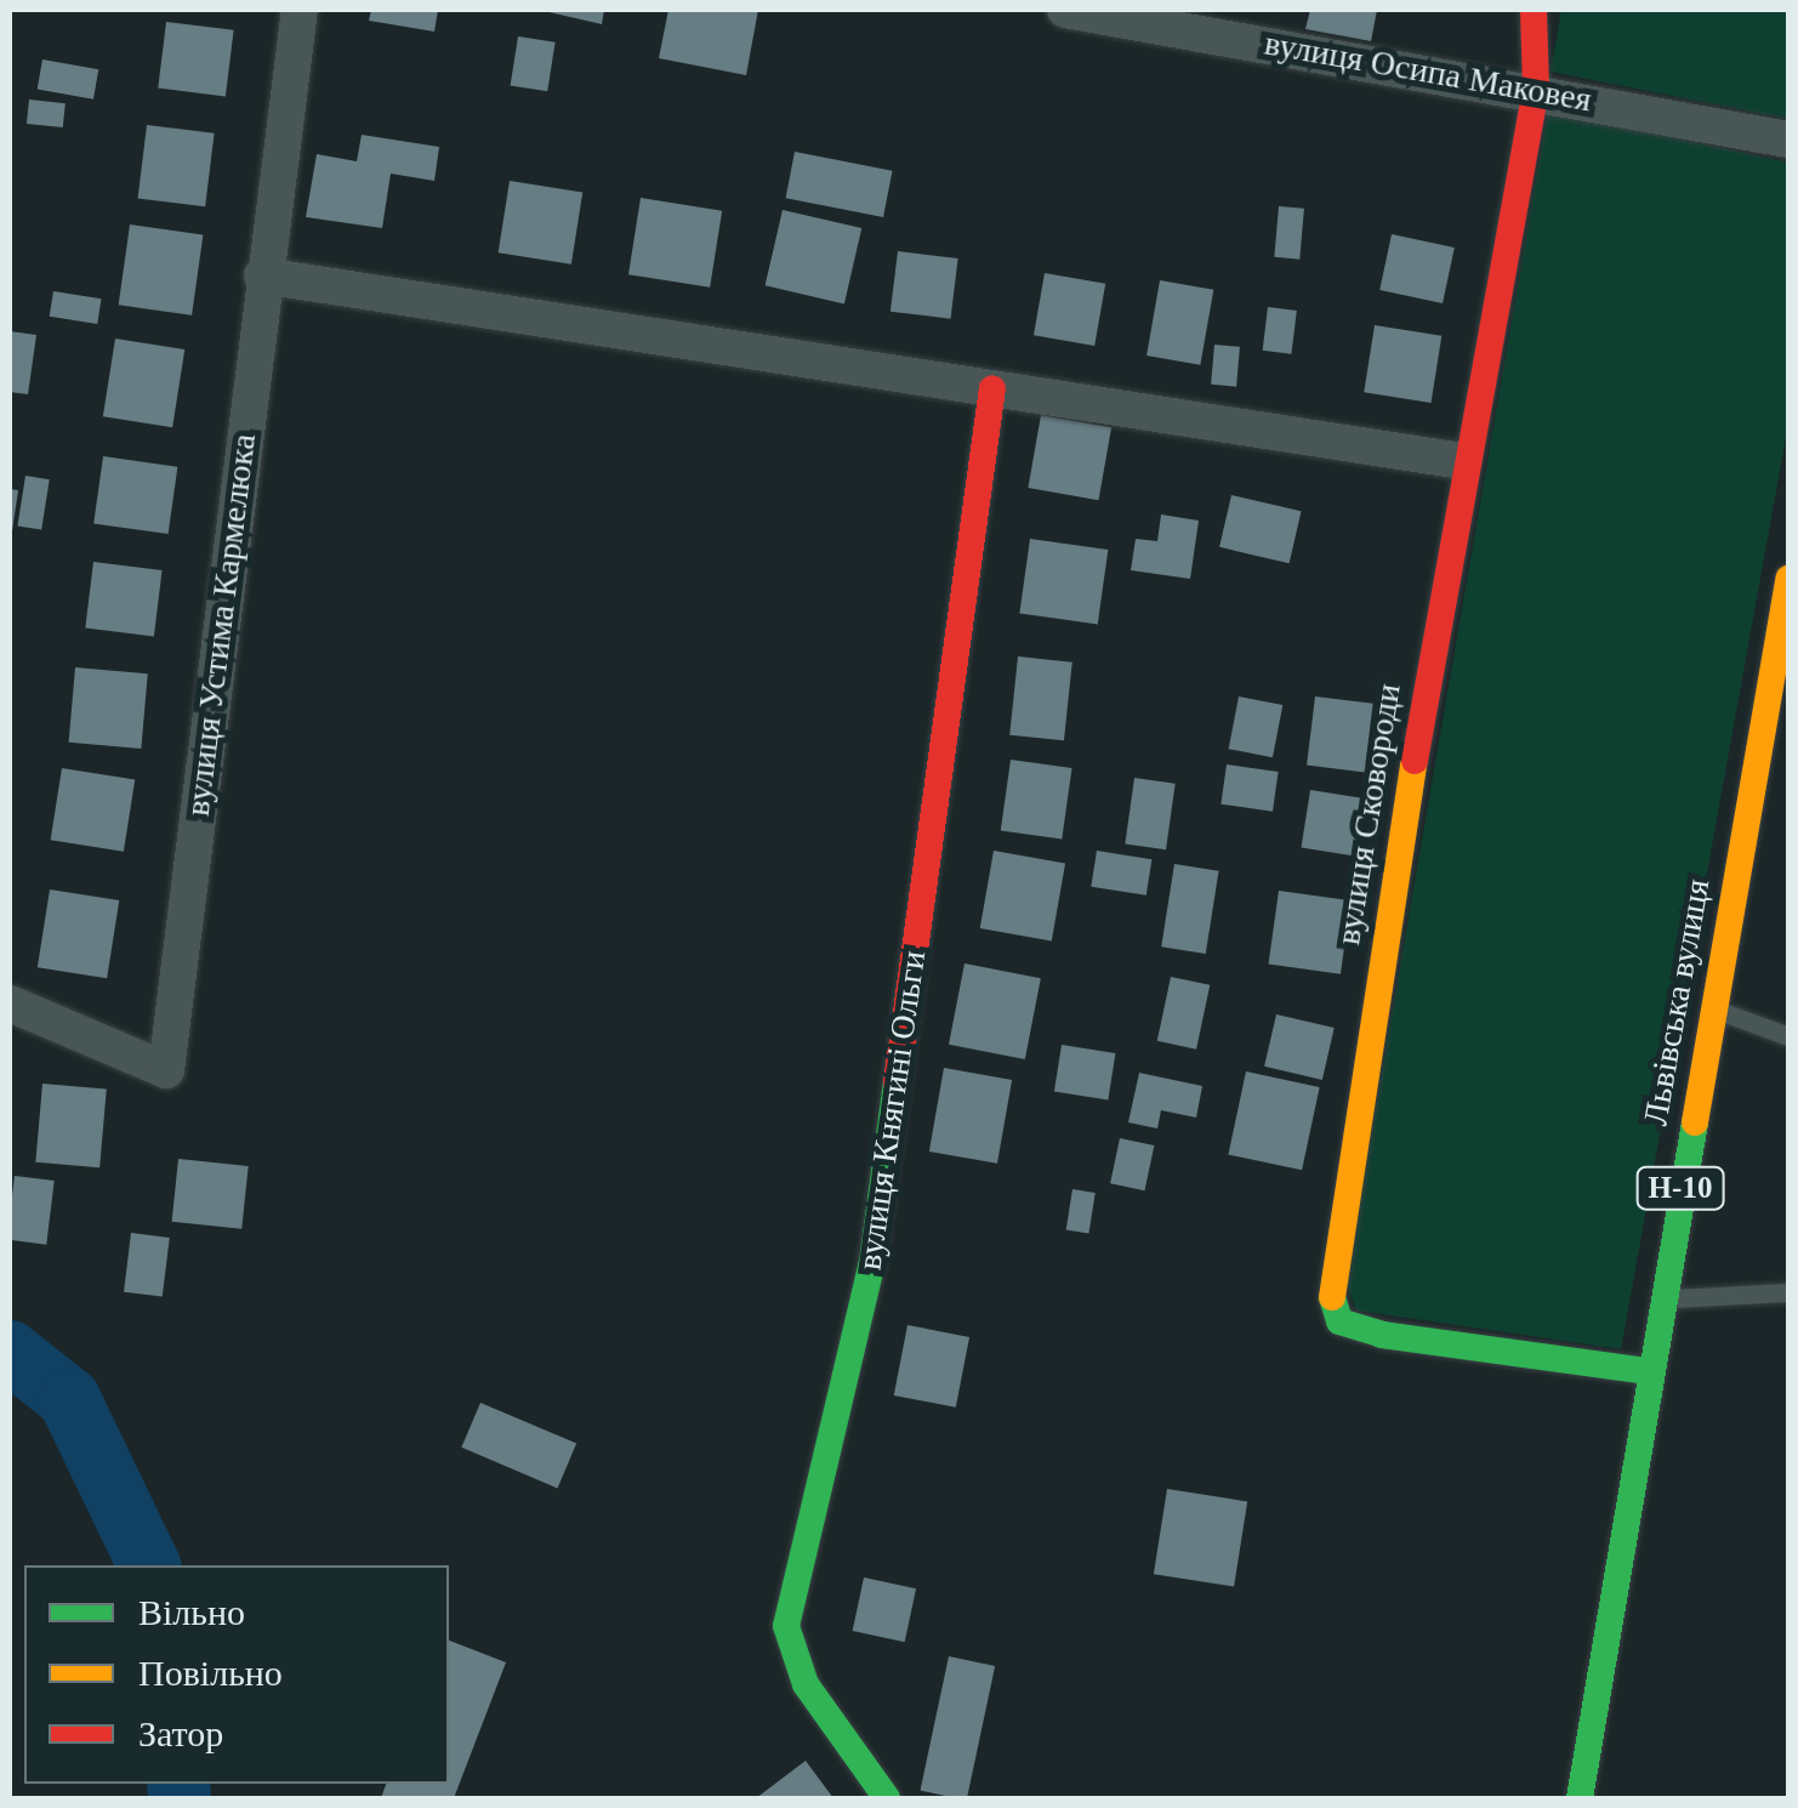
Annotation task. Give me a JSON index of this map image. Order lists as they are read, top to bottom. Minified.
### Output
{"streets":{"street":["вулиця Осипа Маковея","вулиця Устима Кармелюка","вулиця Сковороди","Львівська вулиця","вулиця Княгині Ольги","Н-10"]},"crossings":[["вулиця Осипа Маковея","вулиця Сковороди"],["вулиця Сковороди","Львівська вулиця"]],"legend":["Вільно","Повільно","Затор"]}
